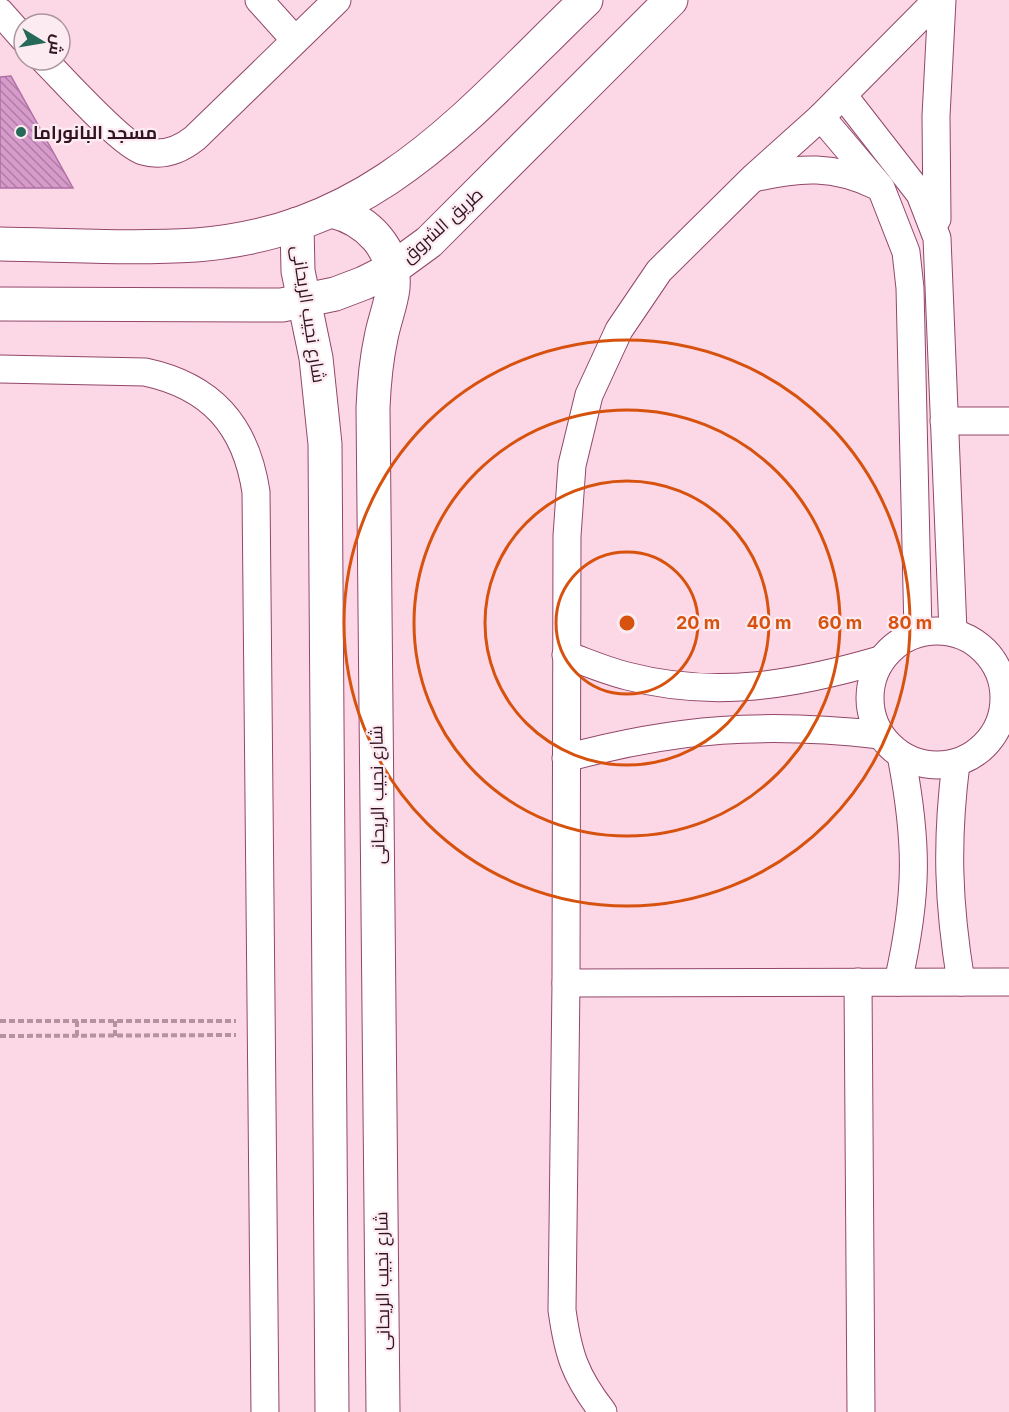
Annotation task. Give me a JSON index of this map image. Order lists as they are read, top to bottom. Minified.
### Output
{"streets":{"street":["طريق الشروق","شارع نجيب الريحانى"]},"crossings":[["طريق الشروق","شارع نجيب الريحانى"]],"places":["مسجد البانوراما"],"north":"right","rings":["20 m","40 m","60 m","80 m"]}
